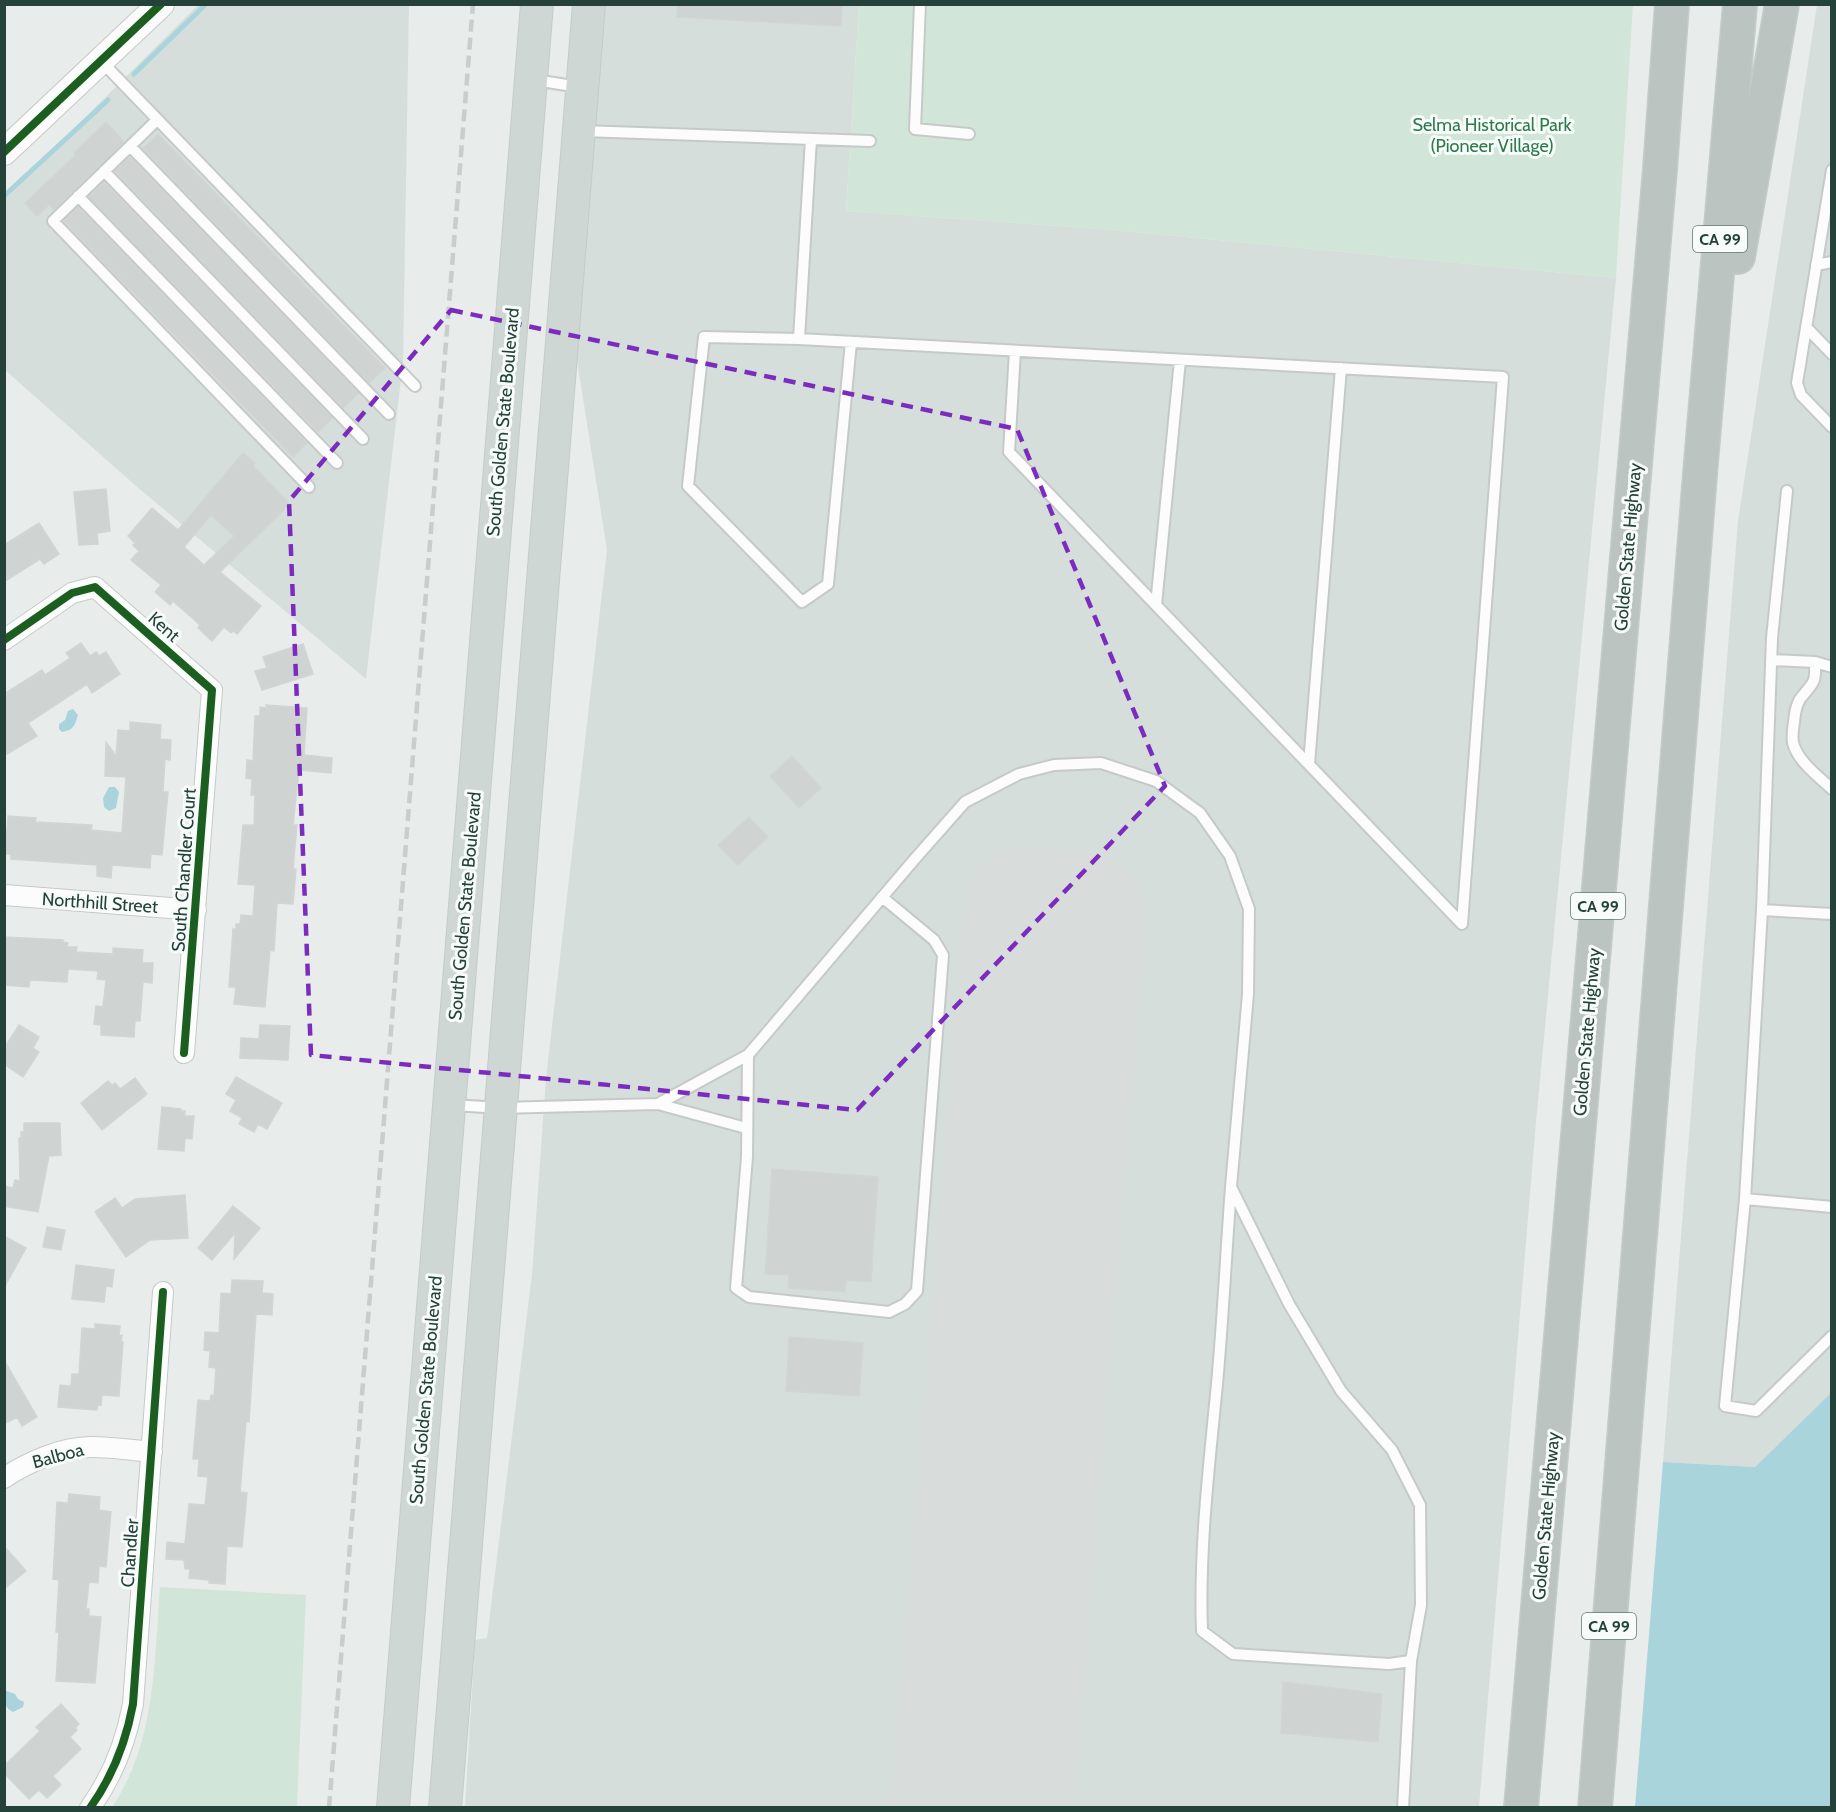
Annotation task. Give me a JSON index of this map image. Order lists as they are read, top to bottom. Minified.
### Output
{"streets":{"highway":["CA 99","Golden State Highway"],"main road":["South Golden State Boulevard"],"street":["Kent","South Chandler Court","Northhill Street","Balboa","Chandler"]},"crossings":[["Kent","South Chandler Court"],["South Chandler Court","Northhill Street"],["Balboa","Chandler"]],"parks":["Selma Historical Park (Pioneer Village)"]}
